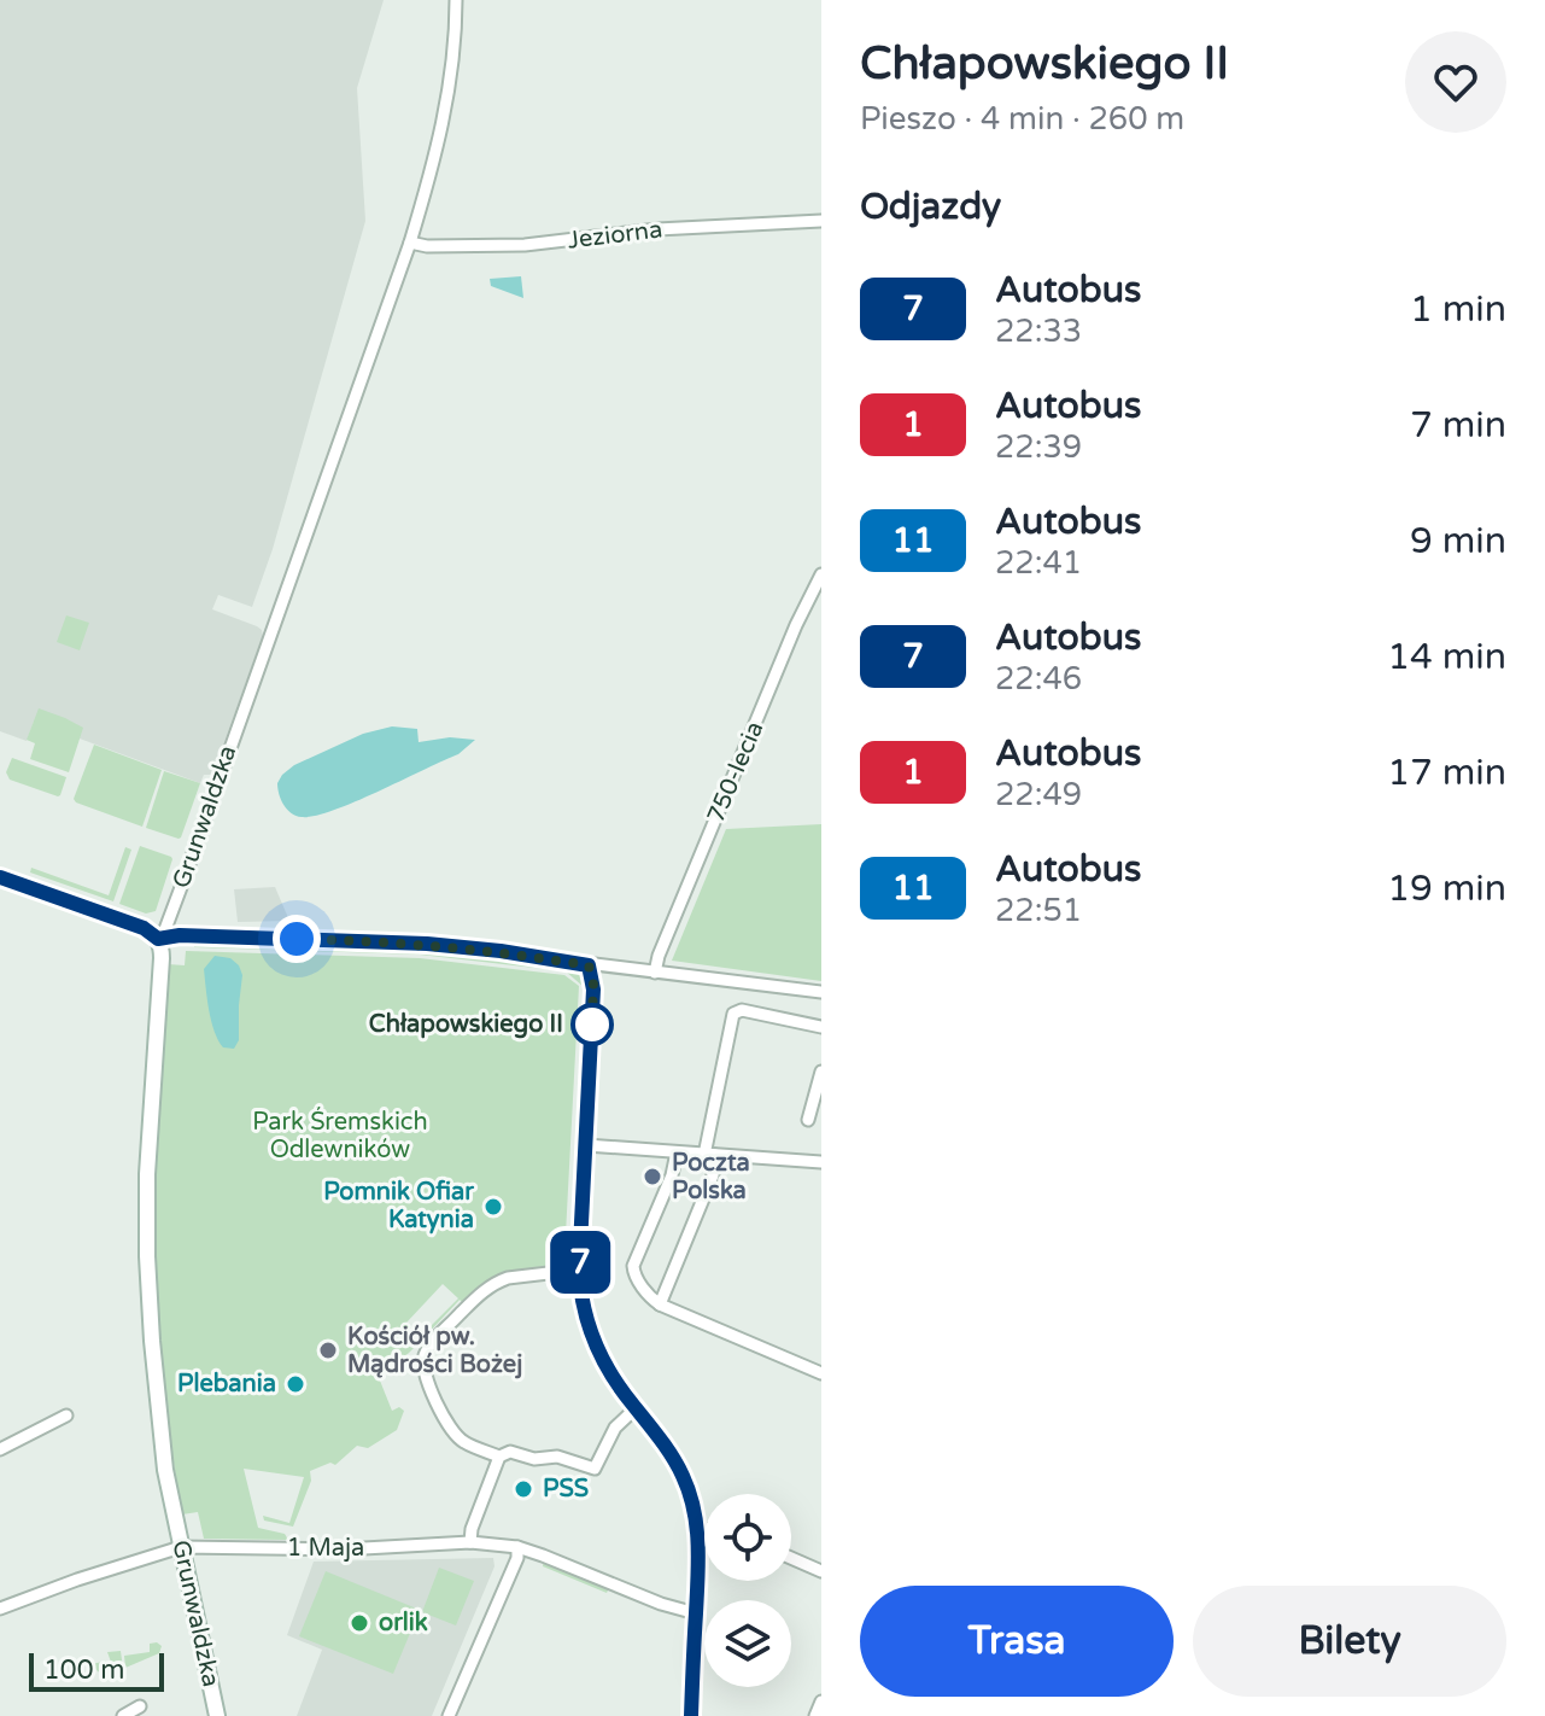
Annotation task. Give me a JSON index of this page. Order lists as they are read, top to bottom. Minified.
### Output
{"streets":{"main road":["Grunwaldzka"],"street":["Jeziorna","750-lecia","1 Maja"]},"crossings":[["Jeziorna","Grunwaldzka"],["Grunwaldzka","1 Maja"]],"parks":["Park Śremskich Odlewników"],"places":["Chłapowskiego II","Poczta Polska","Pomnik Ofiar Katynia","Kościół pw. Mądrości Bożej","Plebania","PSS","orlik"],"lines":["bus line 7"],"scale_bar":"100 m","page":{"on_map":"7","heading":[["Chłapowskiego II","Pieszo · 4 min · 260 m"],"Odjazdy"],"list":[{"mark":"7","name":"Autobus","note":"22:33","value":"1 min"},{"mark":"1","name":"Autobus","note":"22:39","value":"7 min"},{"mark":"11","name":"Autobus","note":"22:41","value":"9 min"},{"mark":"7","name":"Autobus","note":"22:46","value":"14 min"},{"mark":"1","name":"Autobus","note":"22:49","value":"17 min"},{"mark":"11","name":"Autobus","note":"22:51","value":"19 min"}],"buttons":["Trasa","Bilety"],"scale":"100 m"}}
